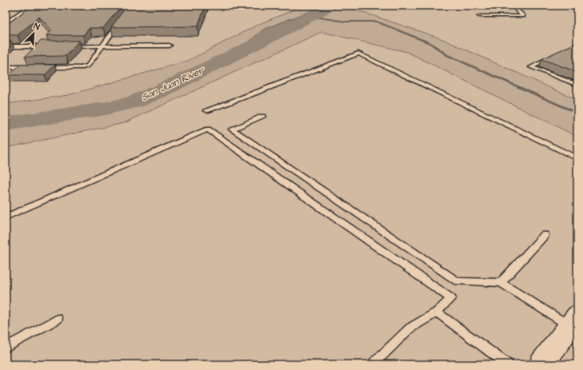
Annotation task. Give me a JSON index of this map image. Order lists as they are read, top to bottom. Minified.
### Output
{"water":["San Juan River"],"north":"top right"}
